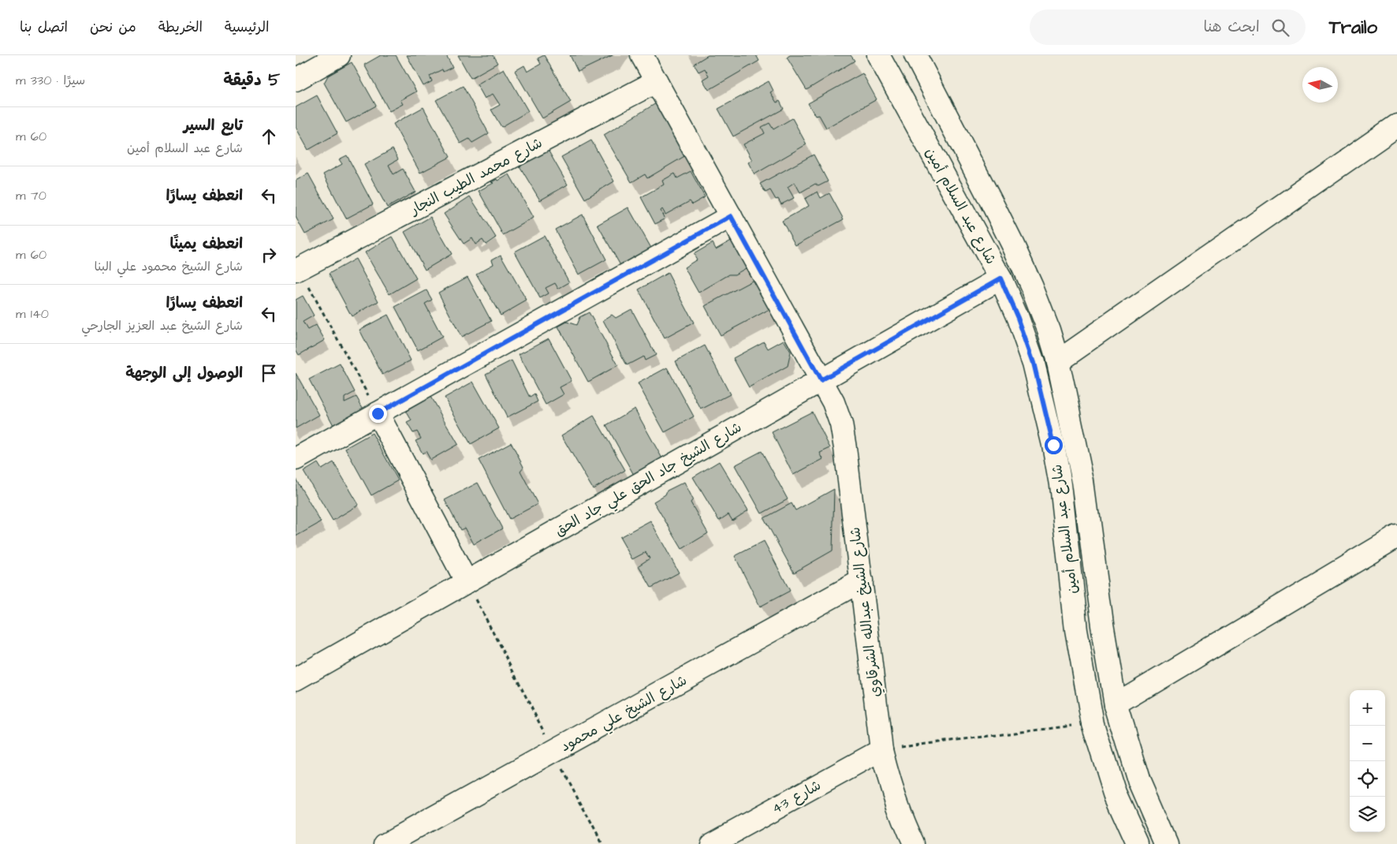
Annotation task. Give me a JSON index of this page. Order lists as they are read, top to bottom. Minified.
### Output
{"streets":{"street":["شارع محمد الطيب النجار","شارع عبد السلام أمين","شارع الشيخ جاد الحق علي جاد الحق","شارع الشيخ عبدالله الشرقاوي","شارع الشيخ علي محمود","شارع 43"]},"crossings":[["شارع محمد الطيب النجار","شارع الشيخ عبدالله الشرقاوي"],["شارع عبد السلام أمين","شارع الشيخ جاد الحق علي جاد الحق"],["شارع الشيخ جاد الحق علي جاد الحق","شارع الشيخ عبدالله الشرقاوي"],["شارع الشيخ عبدالله الشرقاوي","شارع الشيخ علي محمود"],["شارع الشيخ عبدالله الشرقاوي","شارع 43"]],"north":"left","page":{"header":"Trailo","search":"ابحث هنا","nav":["الرئيسية","الخريطة","من نحن","اتصل بنا"],"heading":["5 دقيقة","سيرًا · 330 m"],"list":[["تابع السير","شارع عبد السلام أمين","60 m"],["انعطف يسارًا","70 m"],["انعطف يمينًا","شارع الشيخ محمود علي البنا","60 m"],["انعطف يسارًا","شارع الشيخ عبد العزيز الجارحي","140 m"],"الوصول إلى الوجهة"],"map_buttons":["+","−"]}}
